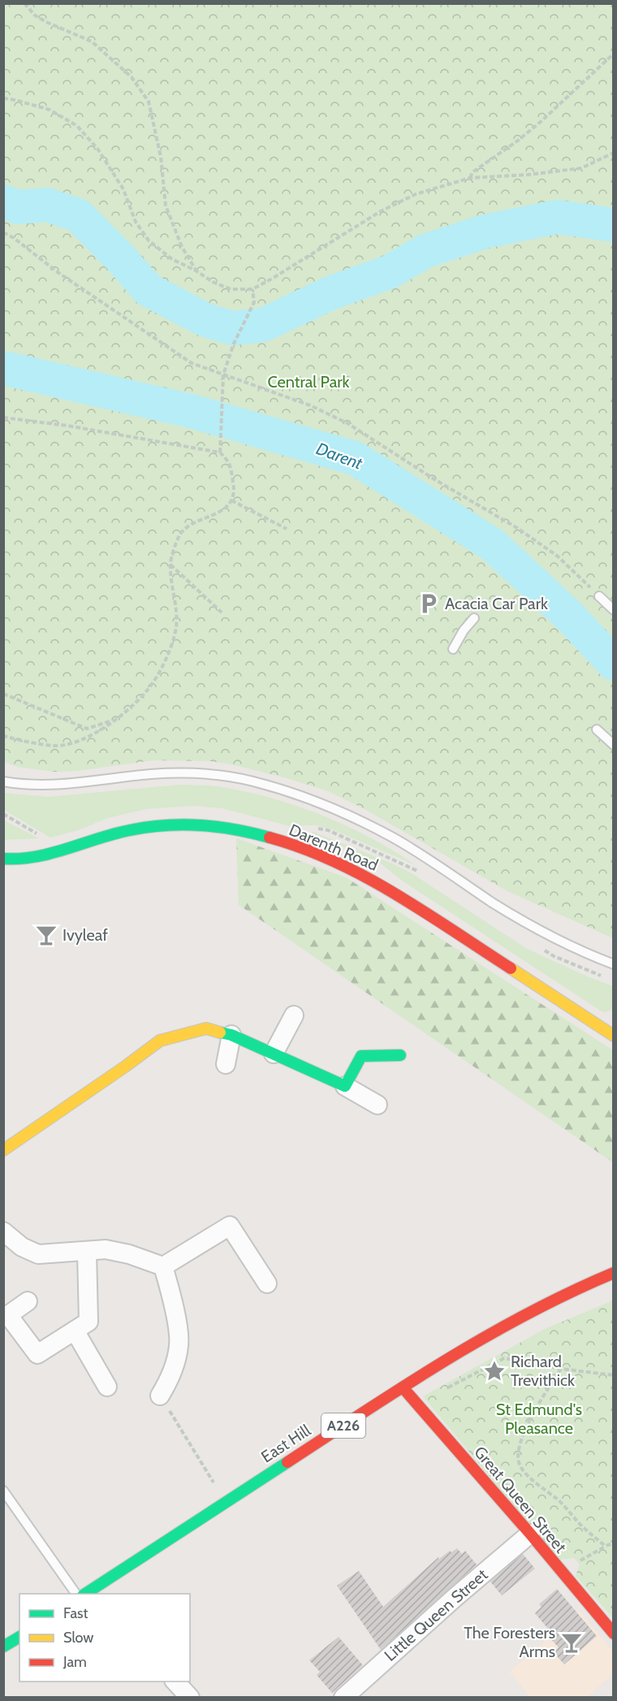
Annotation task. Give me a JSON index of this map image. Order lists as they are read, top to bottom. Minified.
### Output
{"streets":{"street":["Darenth Road","A226","East Hill","Great Queen Street","Little Queen Street"]},"crossings":[["East Hill","Great Queen Street"],["Great Queen Street","Little Queen Street"]],"water":["Darent"],"parks":["Central Park","St Edmund's Pleasance"],"places":{"parking":["Acacia Car Park"],"bar":["Ivyleaf","The Foresters Arms"],"place":["Richard Trevithick"]},"legend":["Fast","Slow","Jam"]}
